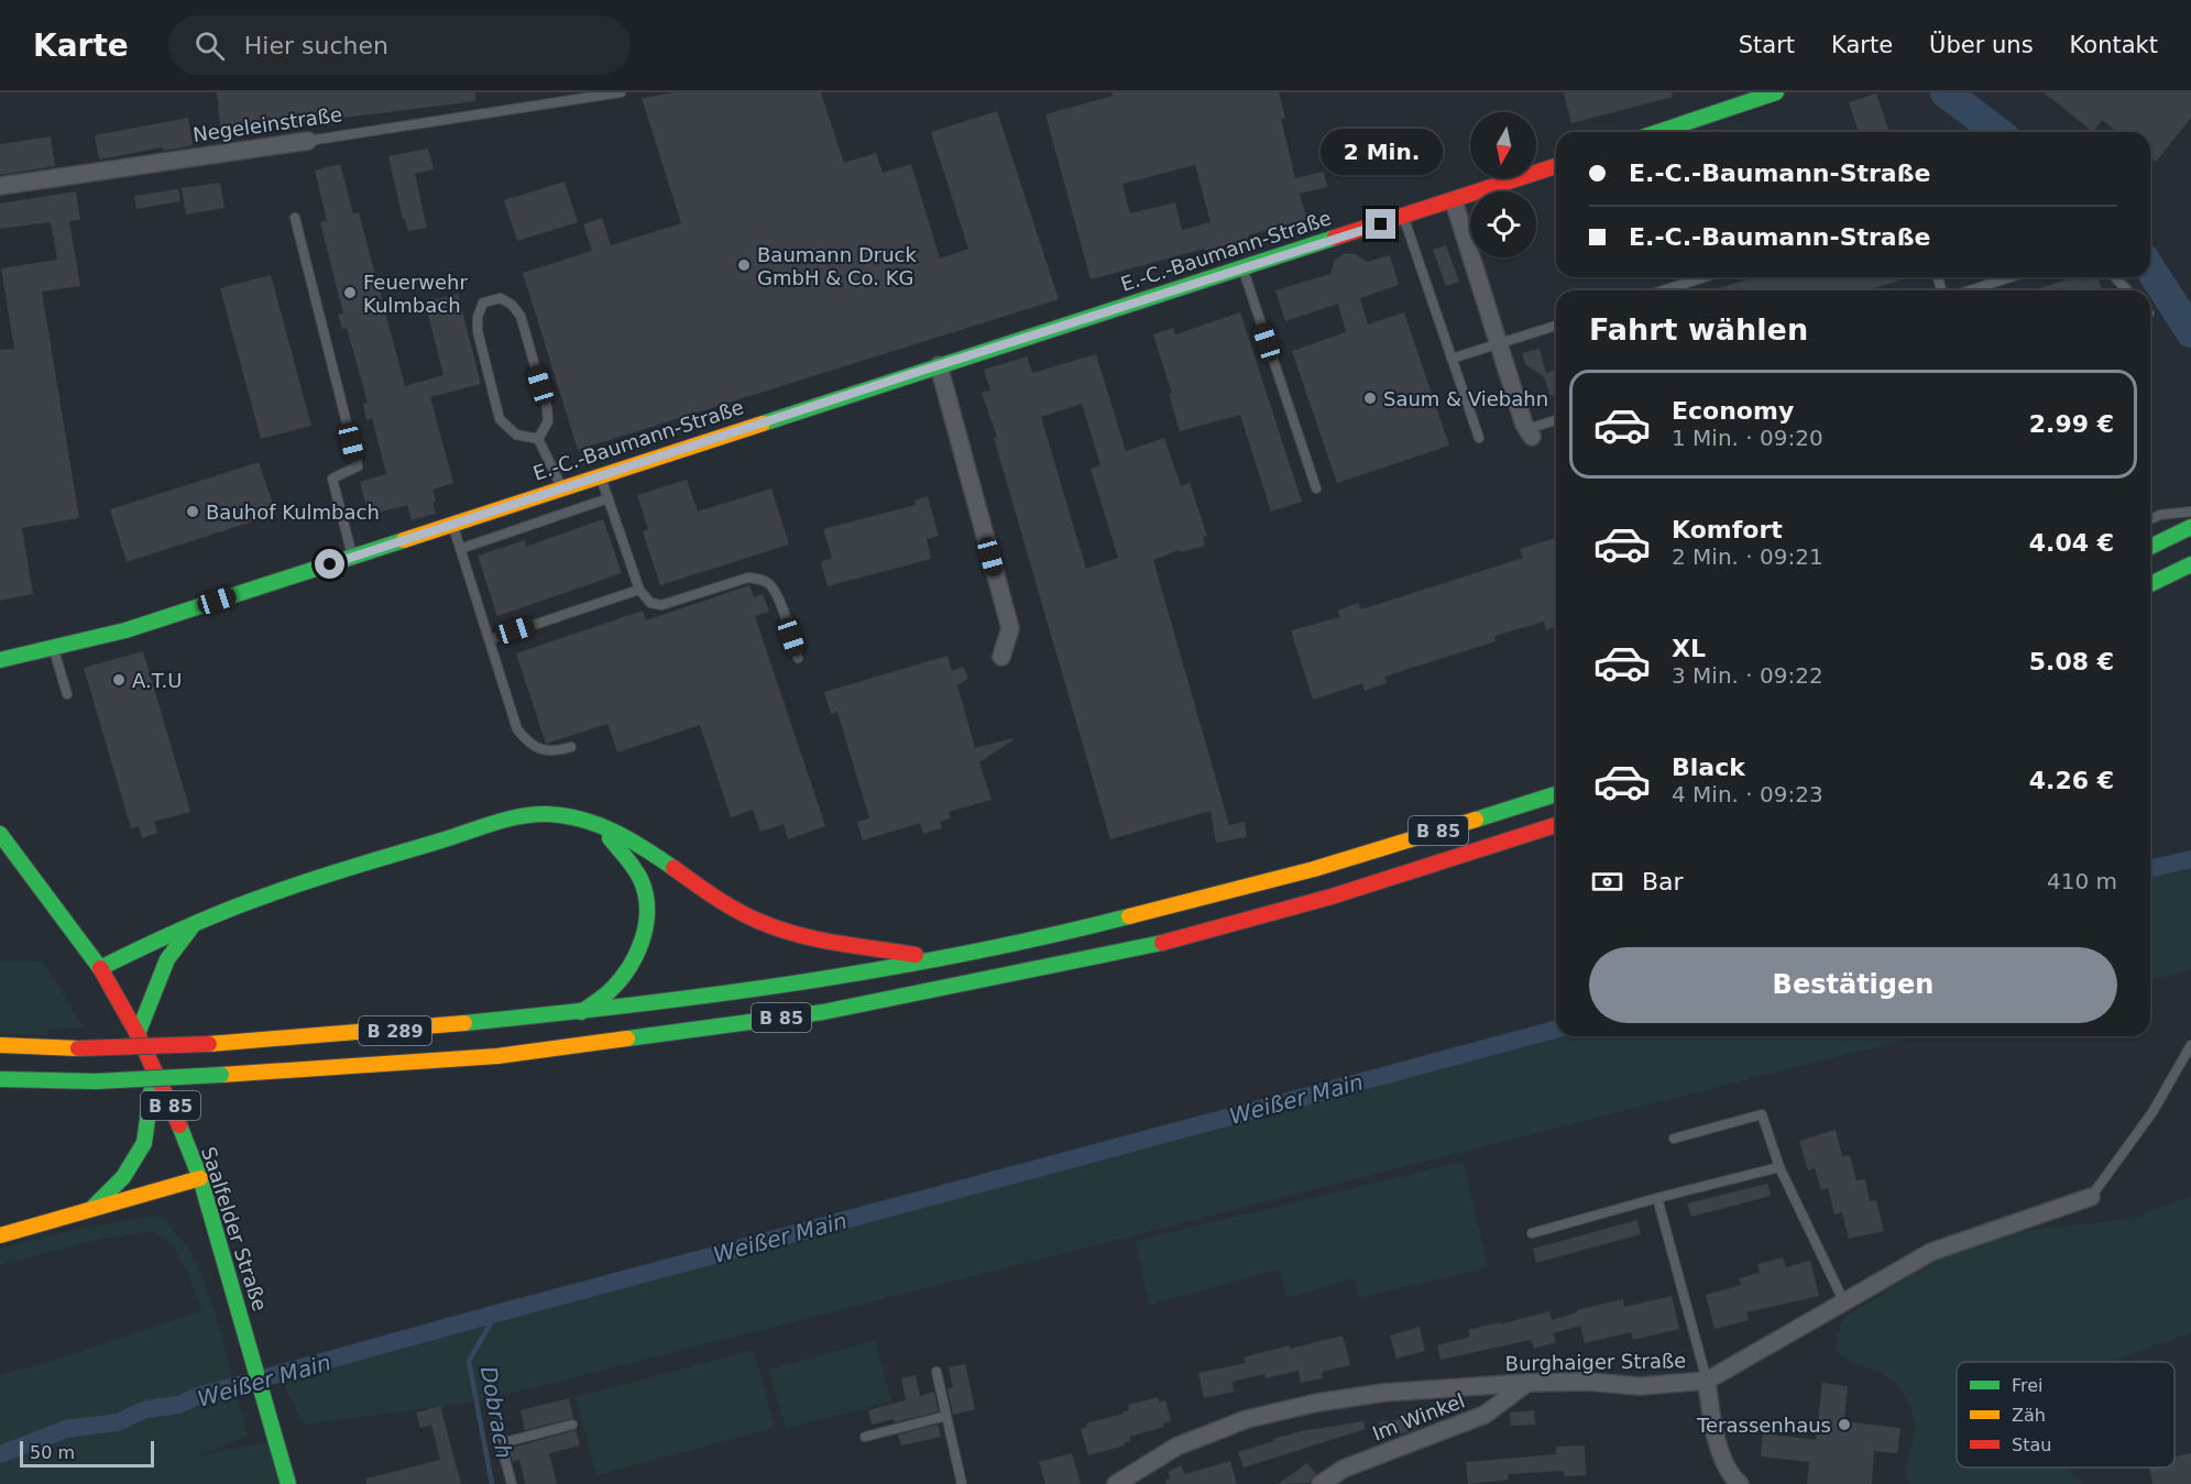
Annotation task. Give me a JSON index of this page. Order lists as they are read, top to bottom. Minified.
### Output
{"streets":{"main road":["E.-C.-Baumann-Straße","B 85","B 289","Saalfelder Straße"],"street":["Negeleinstraße","Burghaiger Straße","Im Winkel"]},"crossings":[["B 85","B 289"],["Burghaiger Straße","Im Winkel"]],"water":["Weißer Main","Dobrach"],"places":["Baumann Druck GmbH & Co. KG","Feuerwehr Kulmbach","Saum & Viebahn","Bauhof Kulmbach","A.T.U","Terassenhaus"],"legend":["Frei","Zäh","Stau"],"scale_bar":"50 m","north":"bottom","page":{"header":"Karte","search":"Hier suchen","nav":["Start","Karte","Über uns","Kontakt"],"bubble":"2 Min.","banner":["E.-C.-Baumann-Straße","E.-C.-Baumann-Straße"],"heading":"Fahrt wählen","list":[{"name":"Economy","note":"1 Min. · 09:20","value":"2.99 €"},{"name":"Komfort","note":"2 Min. · 09:21","value":"4.04 €"},{"name":"XL","note":"3 Min. · 09:22","value":"5.08 €"},{"name":"Black","note":"4 Min. · 09:23","value":"4.26 €"}],"pay":["Bar","410 m"],"buttons":"Bestätigen","scale":"50 m"}}
